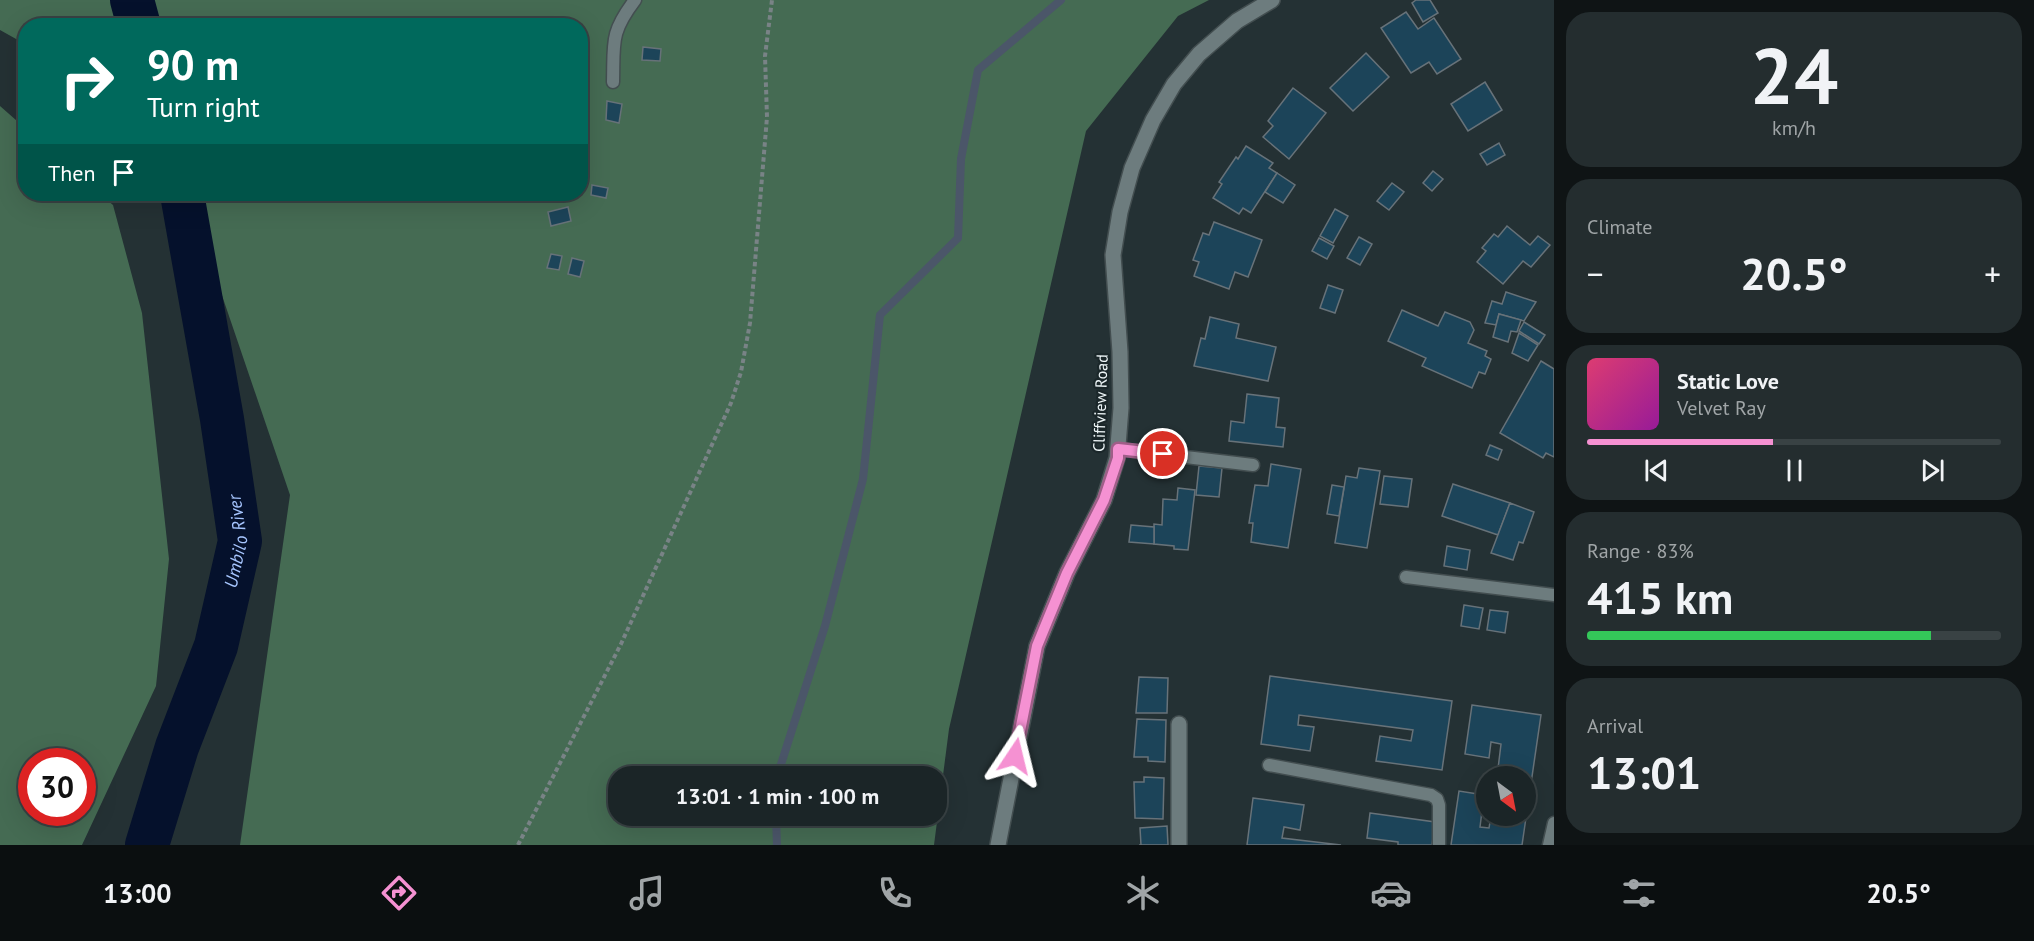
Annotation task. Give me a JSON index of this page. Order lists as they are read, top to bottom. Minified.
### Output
{"streets":{"street":["Cliffview Road"]},"water":["Umbilo River"],"north":"bottom right","page":{"tile":[["24","km/h"],"Climate",["Range · 83%","415 km"],["Arrival","13:01"]],"turn":["90 m","Turn right"],"then":"Then","heat":["−","20.5°","+"],"song":["Static Love","Velvet Ray"],"limit":"30","trip":"13:01 · 1 min · 100 m","tabs":["13:00","20.5°"]}}
